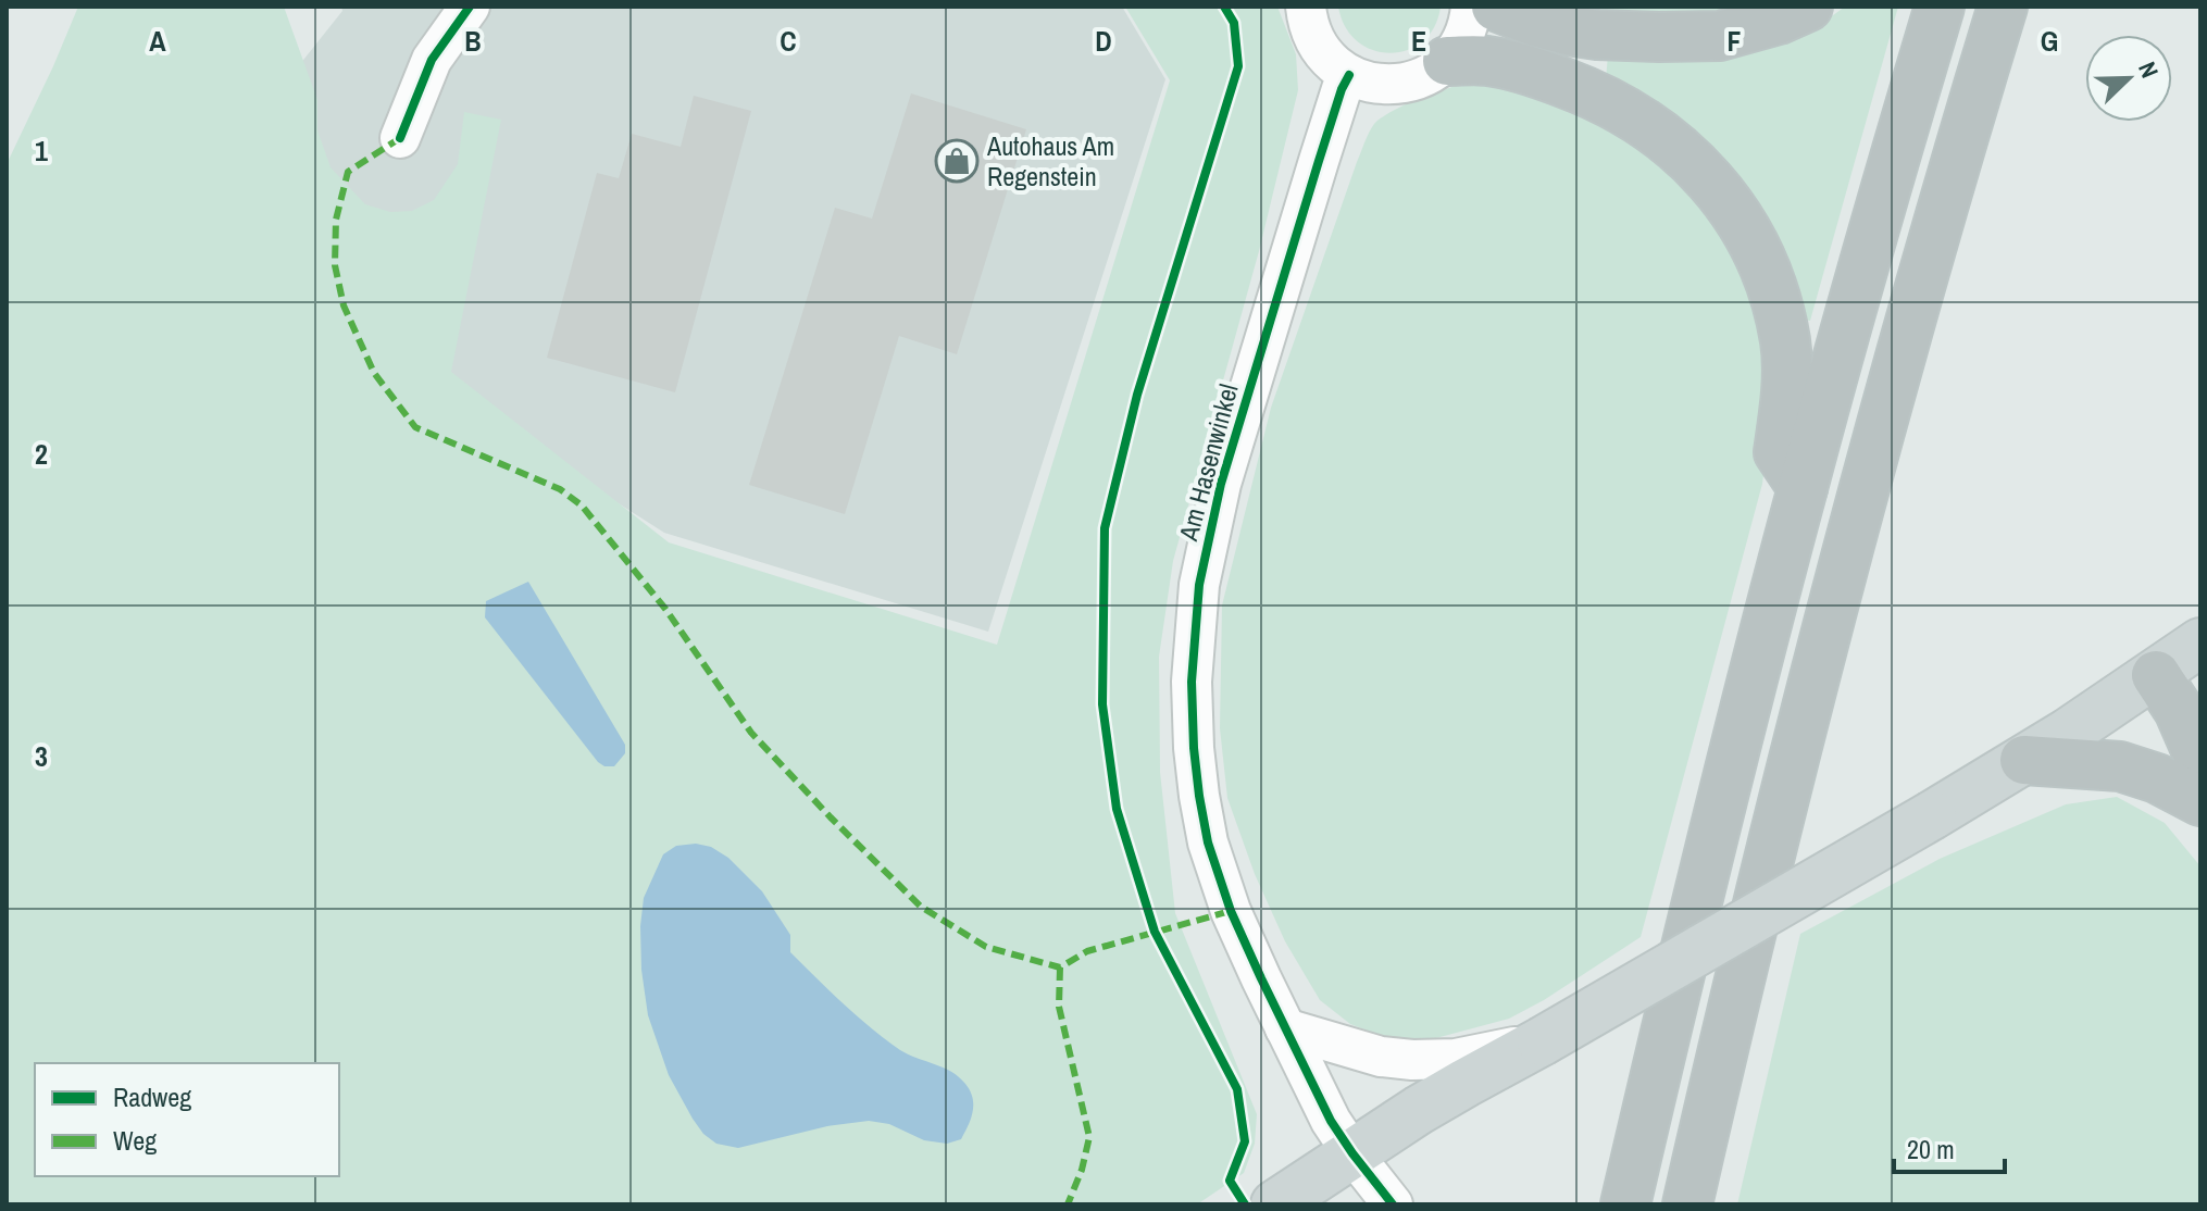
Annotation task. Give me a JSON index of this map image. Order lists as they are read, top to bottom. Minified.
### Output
{"streets":{"street":["Am Hasenwinkel"]},"places":{"shop":["Autohaus Am Regenstein"]},"legend":["Radweg","Weg"],"scale_bar":"20 m","north":"top right","grid":{"columns":["A","B","C","D","E","F","G"],"rows":["1","2","3"]}}
